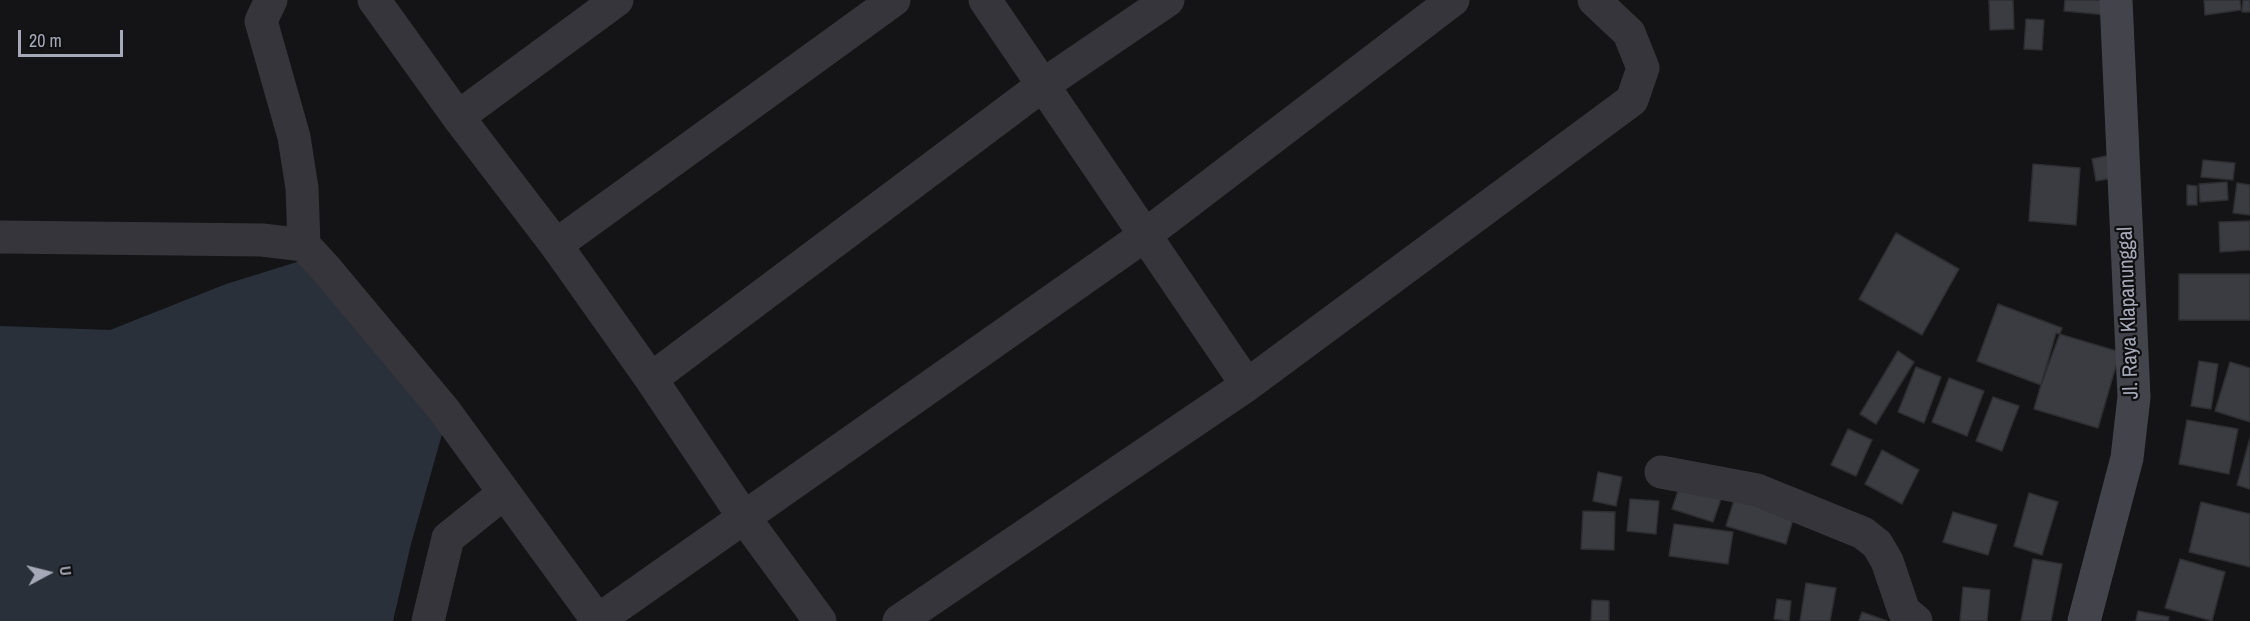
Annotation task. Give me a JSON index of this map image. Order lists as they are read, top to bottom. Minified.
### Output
{"streets":{"street":["Jl. Raya Klapanunggal"]},"scale_bar":"20 m","north":"right"}
